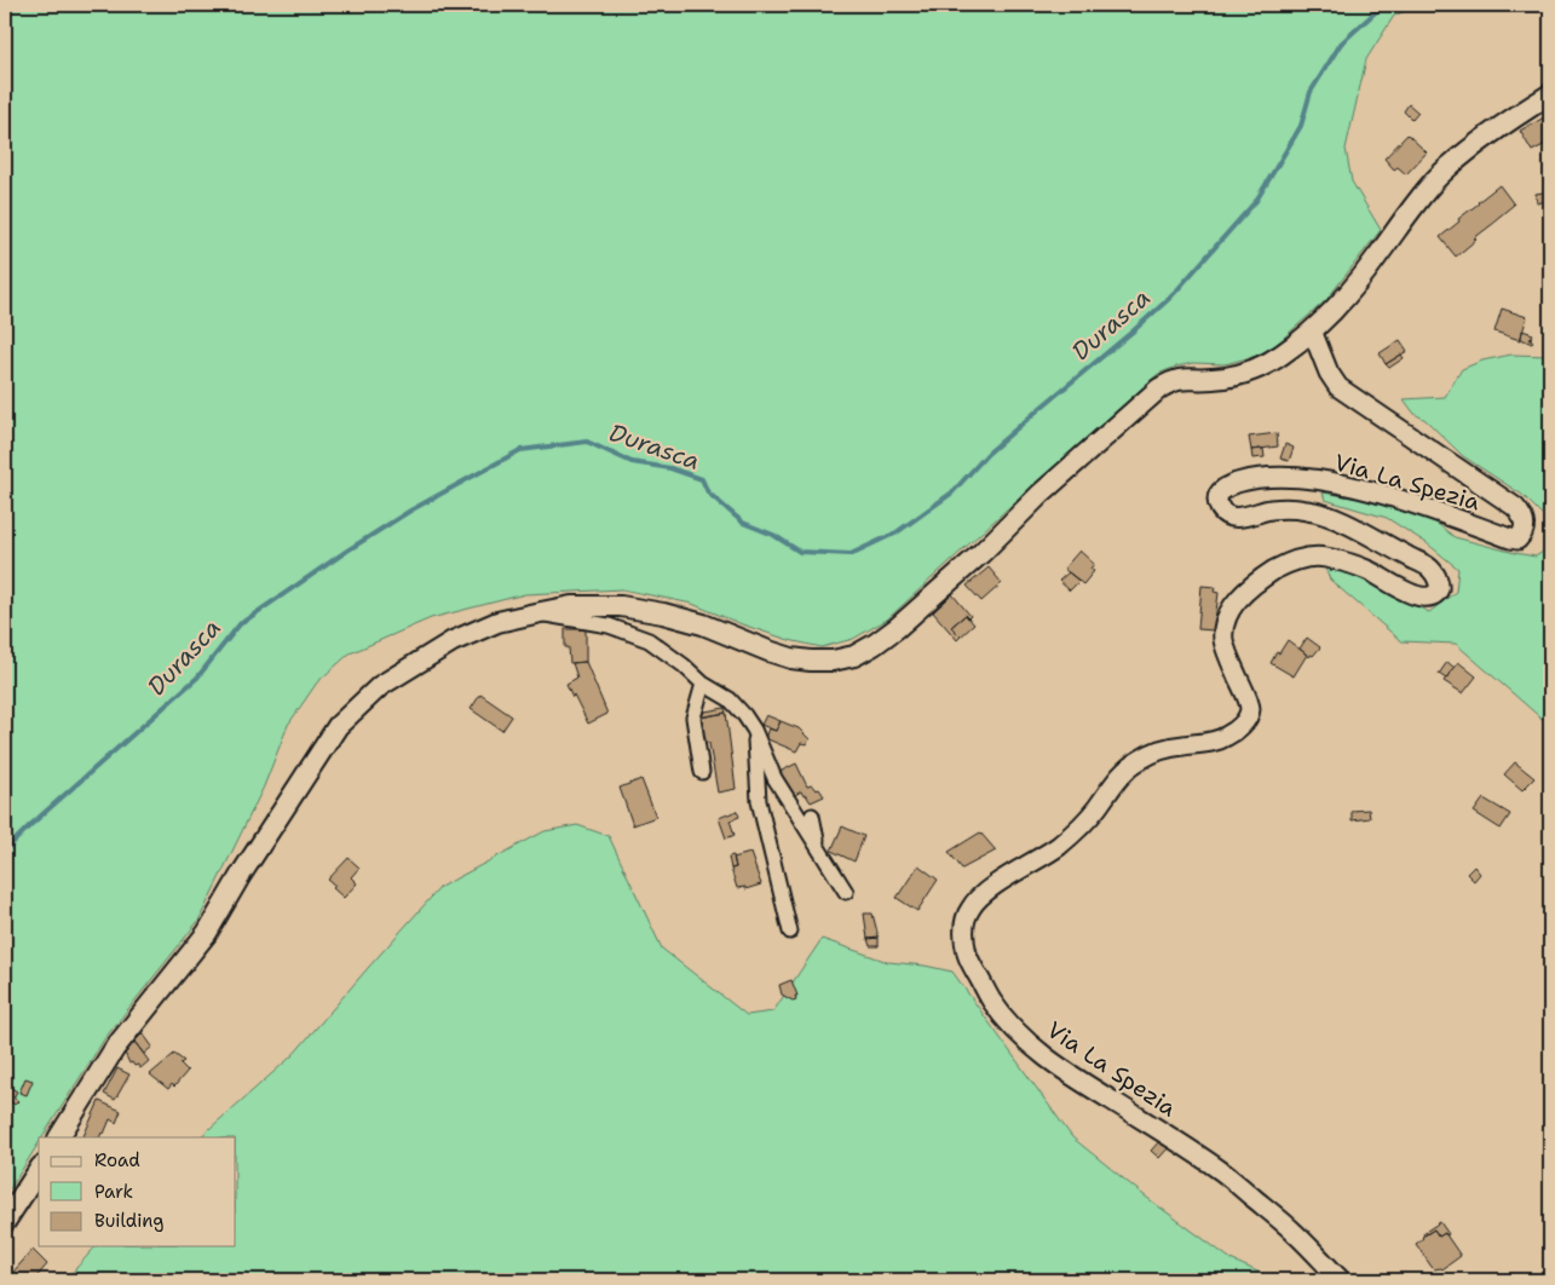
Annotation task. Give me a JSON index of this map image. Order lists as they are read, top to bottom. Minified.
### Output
{"streets":{"street":["Via La Spezia"]},"water":["Durasca"],"legend":["Road","Park","Building"]}
